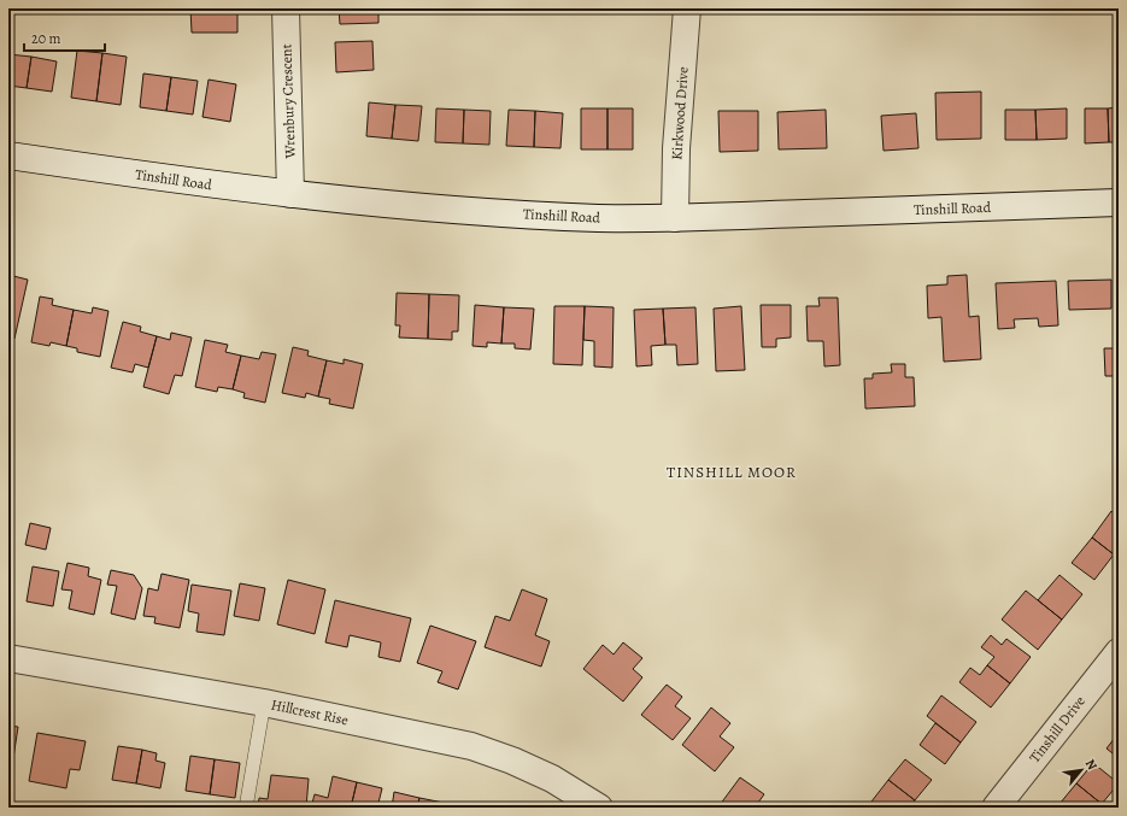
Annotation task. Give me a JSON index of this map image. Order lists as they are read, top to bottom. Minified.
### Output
{"streets":{"street":["Wrenbury Crescent","Kirkwood Drive","Tinshill Road","Hillcrest Rise","Tinshill Drive"]},"crossings":[["Wrenbury Crescent","Tinshill Road"],["Kirkwood Drive","Tinshill Road"]],"districts":["TINSHILL MOOR"],"scale_bar":"20 m","north":"top right"}
